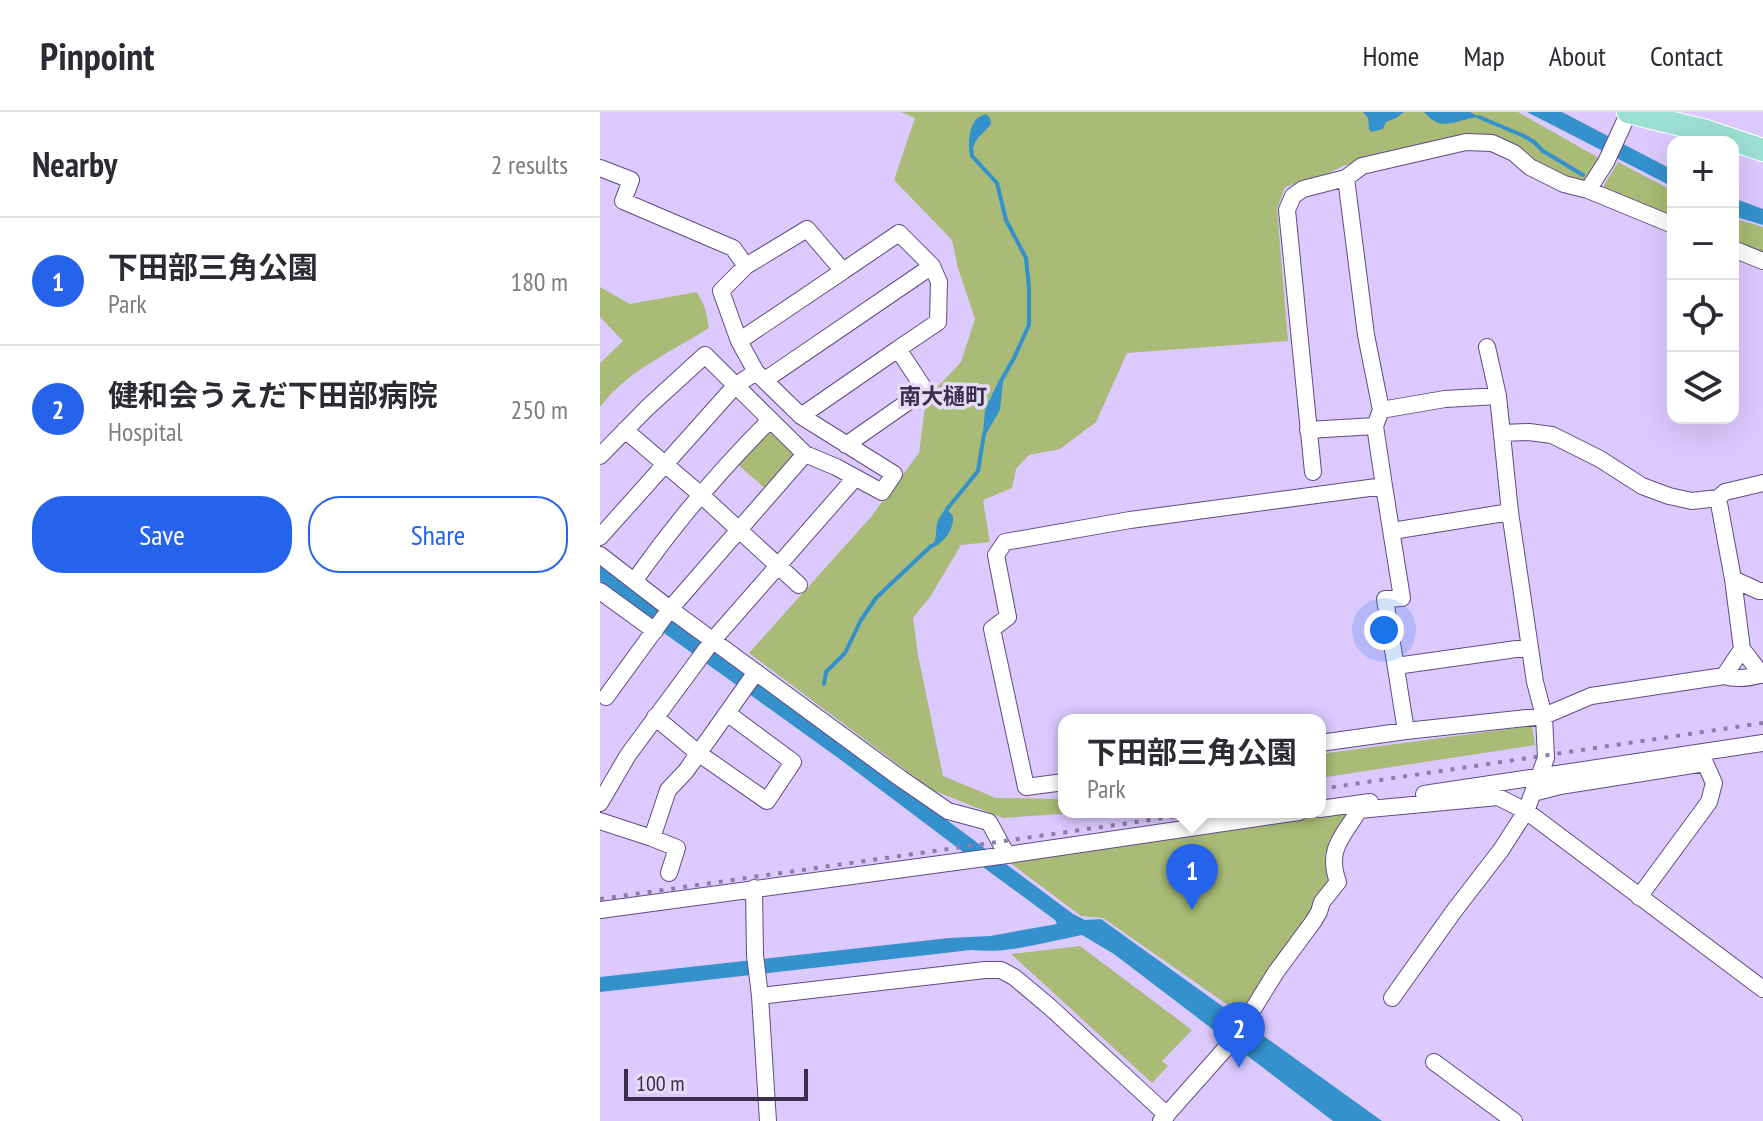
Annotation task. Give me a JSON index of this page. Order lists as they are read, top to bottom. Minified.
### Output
{"districts":["南大樋町"],"scale_bar":"100 m","page":{"header":"Pinpoint","nav":["Home","Map","About","Contact"],"heading":["Nearby","2 results"],"map_buttons":["+","−"],"list":[{"mark":"1","name":"下田部三角公園","note":"Park","value":"180 m"},{"mark":"2","name":"健和会うえだ下田部病院","note":"Hospital","value":"250 m"}],"buttons":["Save","Share"],"popup":["下田部三角公園","Park"],"pins":["1","2"],"scale":"100 m"}}
